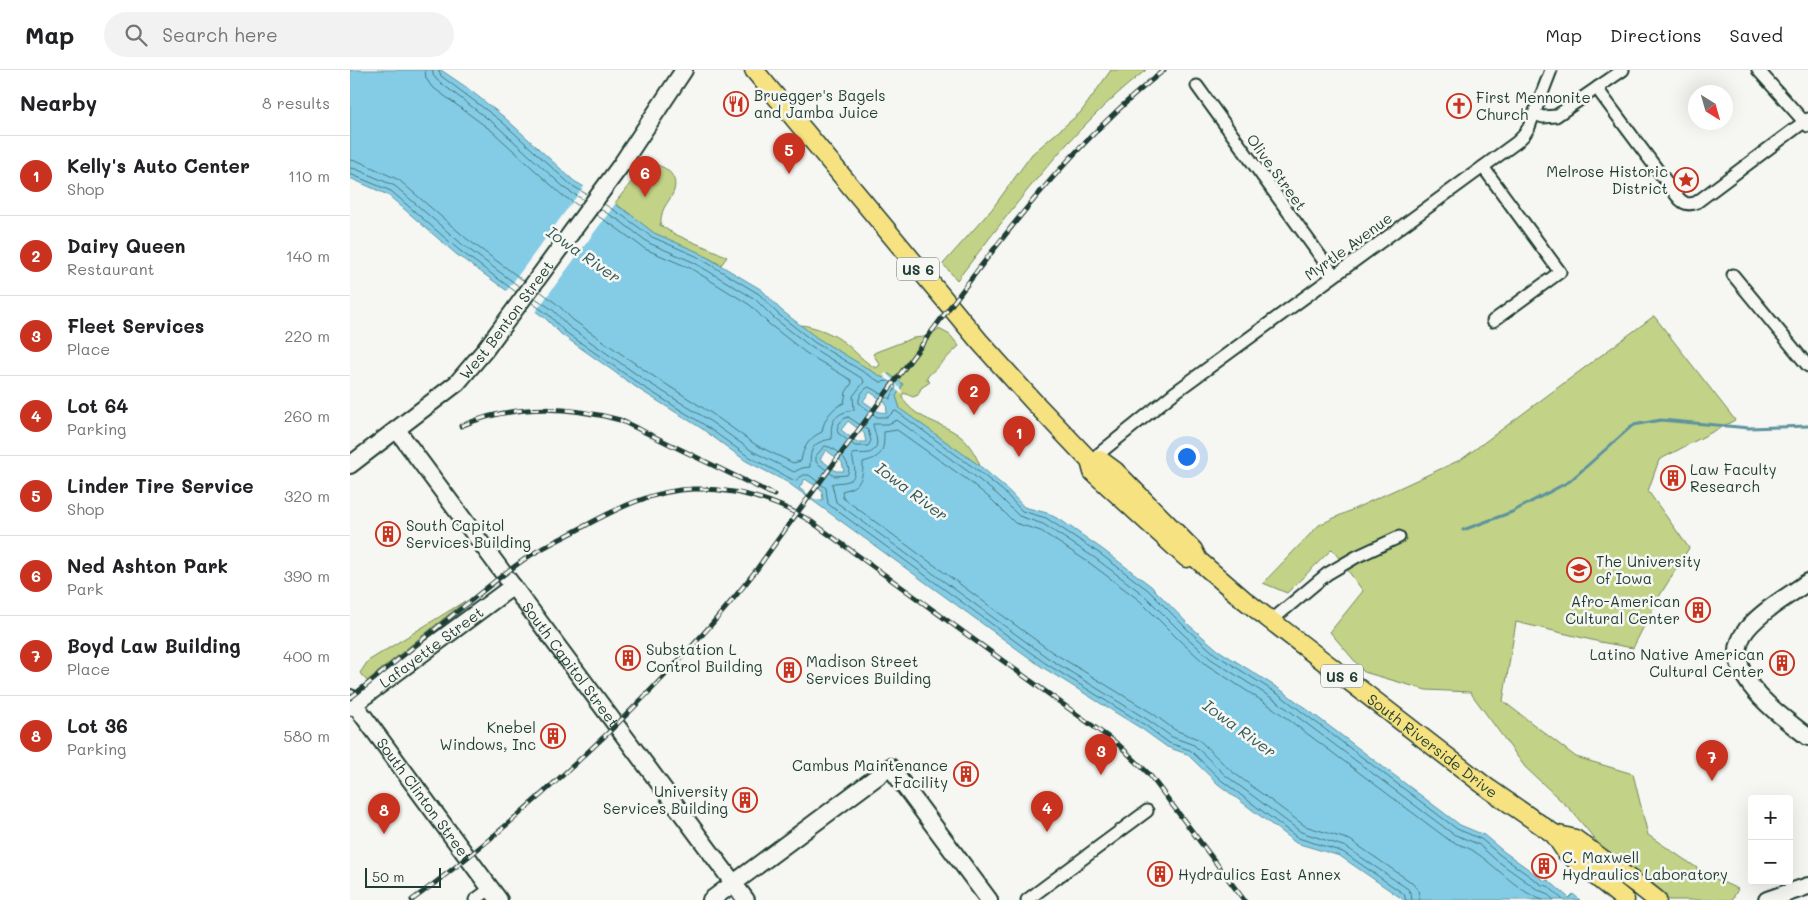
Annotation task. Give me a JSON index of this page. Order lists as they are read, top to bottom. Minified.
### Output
{"streets":{"main road":["US 6","South Riverside Drive"],"street":["Olive Street","Myrtle Avenue","West Benton Street","Lafayette Street","South Capitol Street","South Clinton Street"]},"crossings":[["Olive Street","Myrtle Avenue"],["Myrtle Avenue","South Riverside Drive"],["West Benton Street","South Capitol Street"],["Lafayette Street","South Capitol Street"],["Lafayette Street","South Clinton Street"]],"water":["Iowa River"],"places":{"restaurant":["Bruegger's Bagels and Jamba Juice"],"church":["First Mennonite Church"],"place":["Melrose Historic District"],"building":["Law Faculty Research","South Capitol Services Building","Afro-American Cultural Center","Substation L Control Building","Latino Native American Cultural Center","Madison Street Services Building","Knebel Windows, Inc","Cambus Maintenance Facility","University Services Building","C. Maxwell Hydraulics Laboratory","Hydraulics East Annex"],"school or university":["The University of Iowa"]},"scale_bar":"50 m","north":"bottom right","page":{"header":"Map","search":"Search here","nav":["Map","Directions","Saved"],"heading":["Nearby","8 results"],"pins":["5","6","2","1","3","7","4","8"],"list":[{"mark":"1","name":"Kelly's Auto Center","note":"Shop","value":"110 m"},{"mark":"2","name":"Dairy Queen","note":"Restaurant","value":"140 m"},{"mark":"3","name":"Fleet Services","note":"Place","value":"220 m"},{"mark":"4","name":"Lot 64","note":"Parking","value":"260 m"},{"mark":"5","name":"Linder Tire Service","note":"Shop","value":"320 m"},{"mark":"6","name":"Ned Ashton Park","note":"Park","value":"390 m"},{"mark":"7","name":"Boyd Law Building","note":"Place","value":"400 m"},{"mark":"8","name":"Lot 36","note":"Parking","value":"580 m"}],"map_buttons":["+","−"],"scale":"50 m"}}
